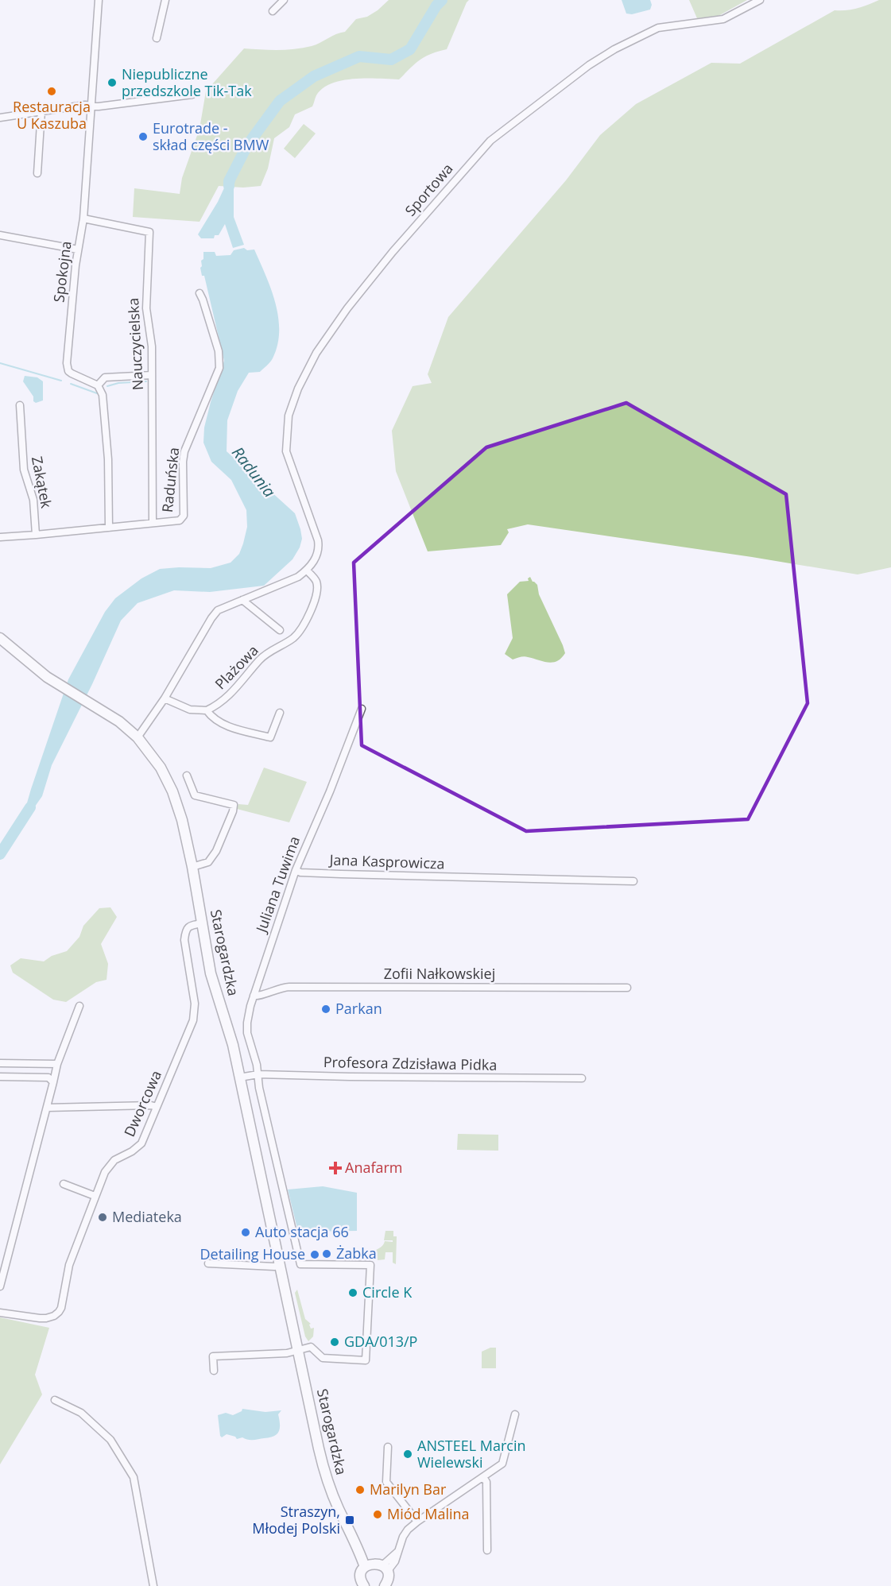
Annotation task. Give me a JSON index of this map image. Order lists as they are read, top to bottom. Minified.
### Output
{"streets":{"main road":["Starogardzka"],"street":["Sportowa","Spokojna","Nauczycielska","Raduńska","Zakątek","Plażowa","Jana Kasprowicza","Juliana Tuwima","Zofii Nałkowskiej","Profesora Zdzisława Pidka","Dworcowa"]},"crossings":[["Sportowa","Plażowa"],["Spokojna","Nauczycielska"],["Nauczycielska","Raduńska"],["Raduńska","Zakątek"],["Jana Kasprowicza","Juliana Tuwima"],["Juliana Tuwima","Starogardzka"],["Juliana Tuwima","Zofii Nałkowskiej"],["Juliana Tuwima","Profesora Zdzisława Pidka"],["Starogardzka","Profesora Zdzisława Pidka"],["Starogardzka","Dworcowa"]],"water":["Radunia"],"places":{"other":["Niepubliczne przedszkole Tik-Tak","Restauracja U Kaszuba","Eurotrade - skład części BMW","Parkan","Mediateka","Auto stacja 66","Żabka","Detailing House","Circle K","GDA/013/P","ANSTEEL Marcin Wielewski","Marilyn Bar","Miód Malina"],"health":["Anafarm"],"transit":["Straszyn, Młodej Polski"]}}
